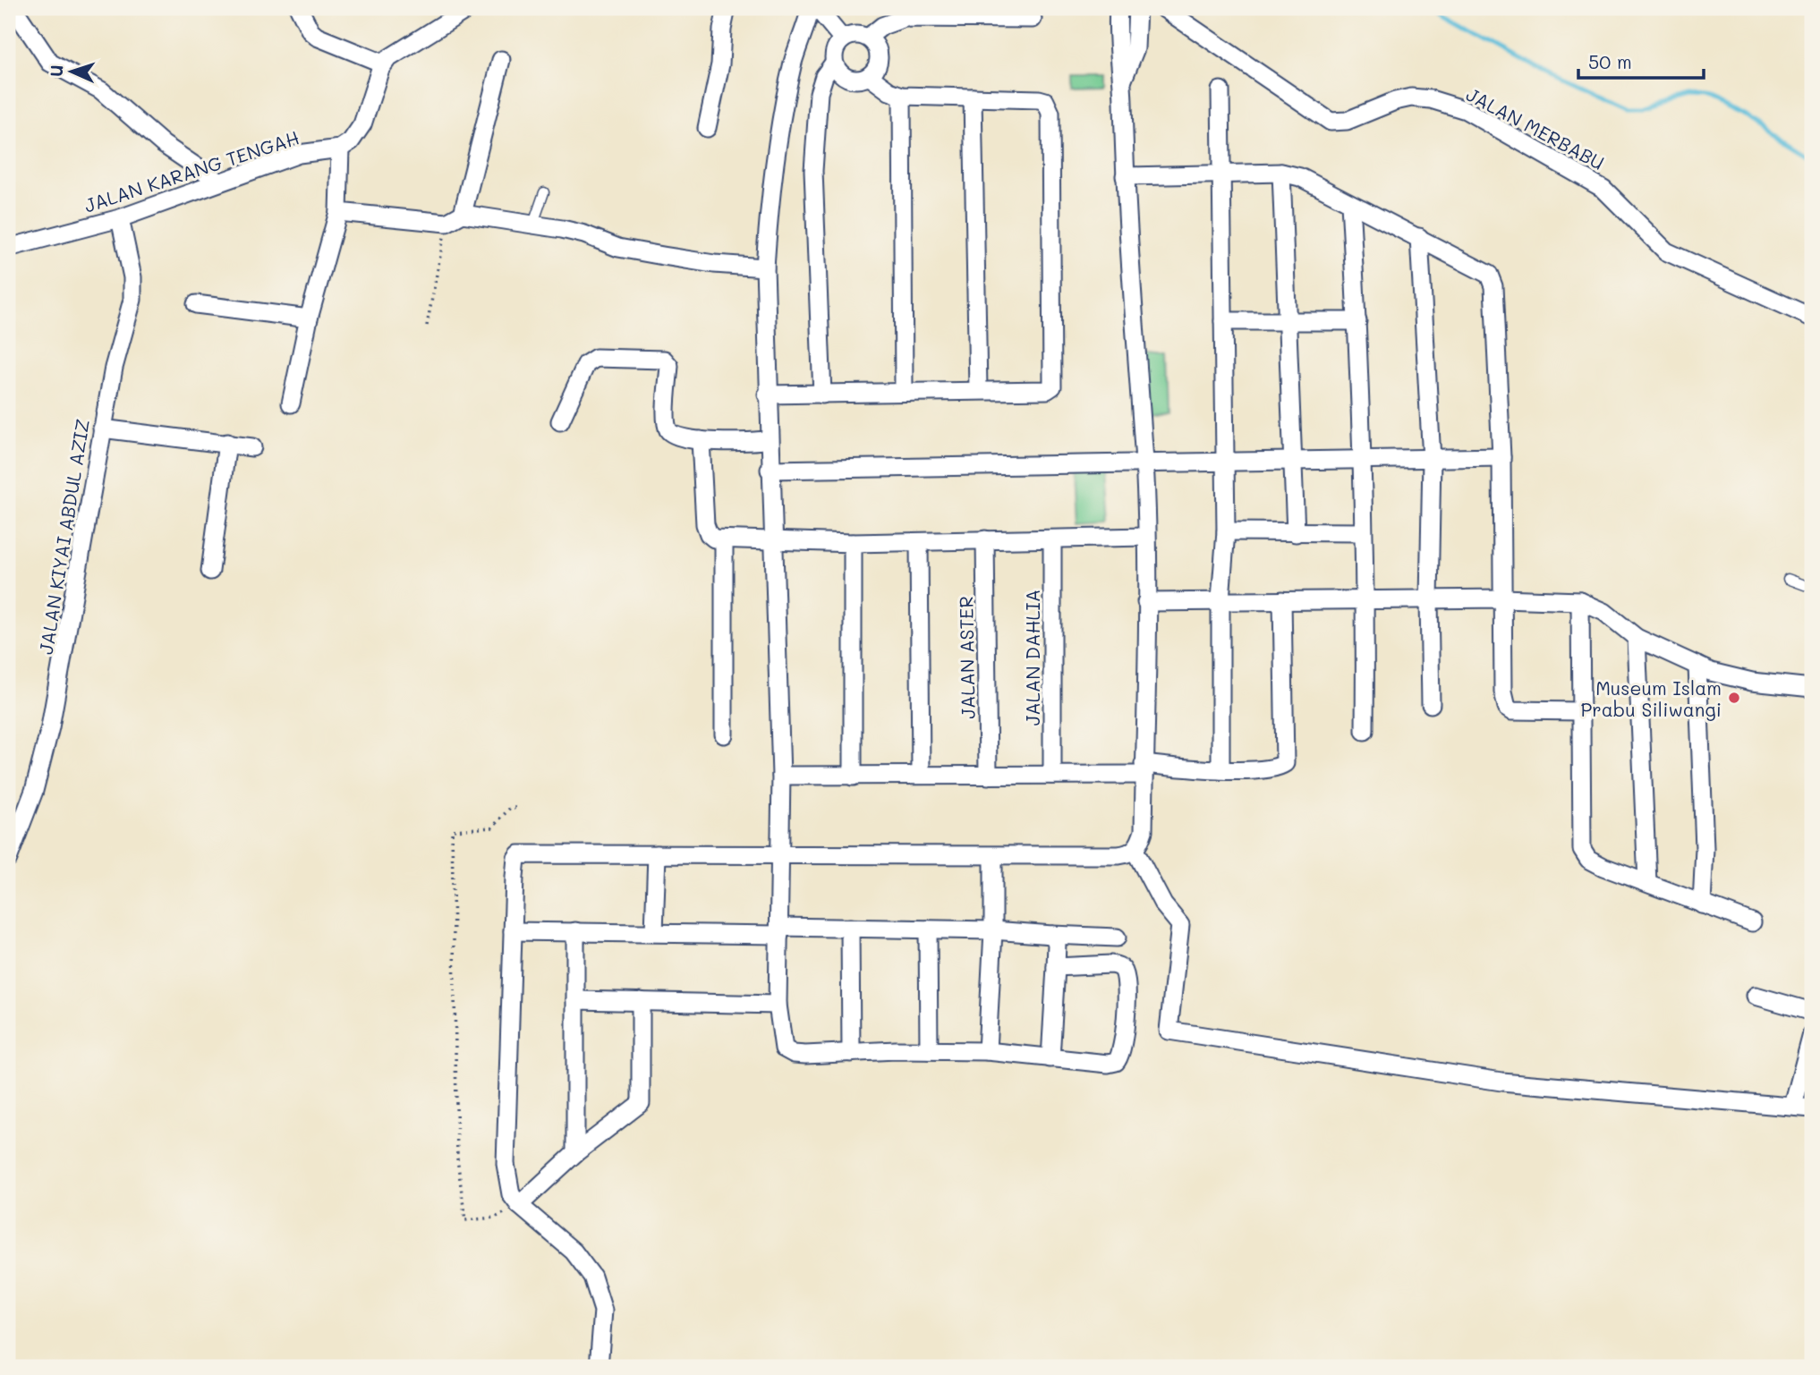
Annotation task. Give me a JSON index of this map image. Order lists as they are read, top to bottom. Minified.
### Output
{"streets":{"street":["JALAN MERBABU","JALAN KARANG TENGAH","JALAN KIYAI ABDUL AZIZ","JALAN ASTER","JALAN DAHLIA"]},"crossings":[["JALAN KARANG TENGAH","JALAN KIYAI ABDUL AZIZ"]],"places":["Museum Islam Prabu Siliwangi"],"scale_bar":"50 m","north":"left"}
